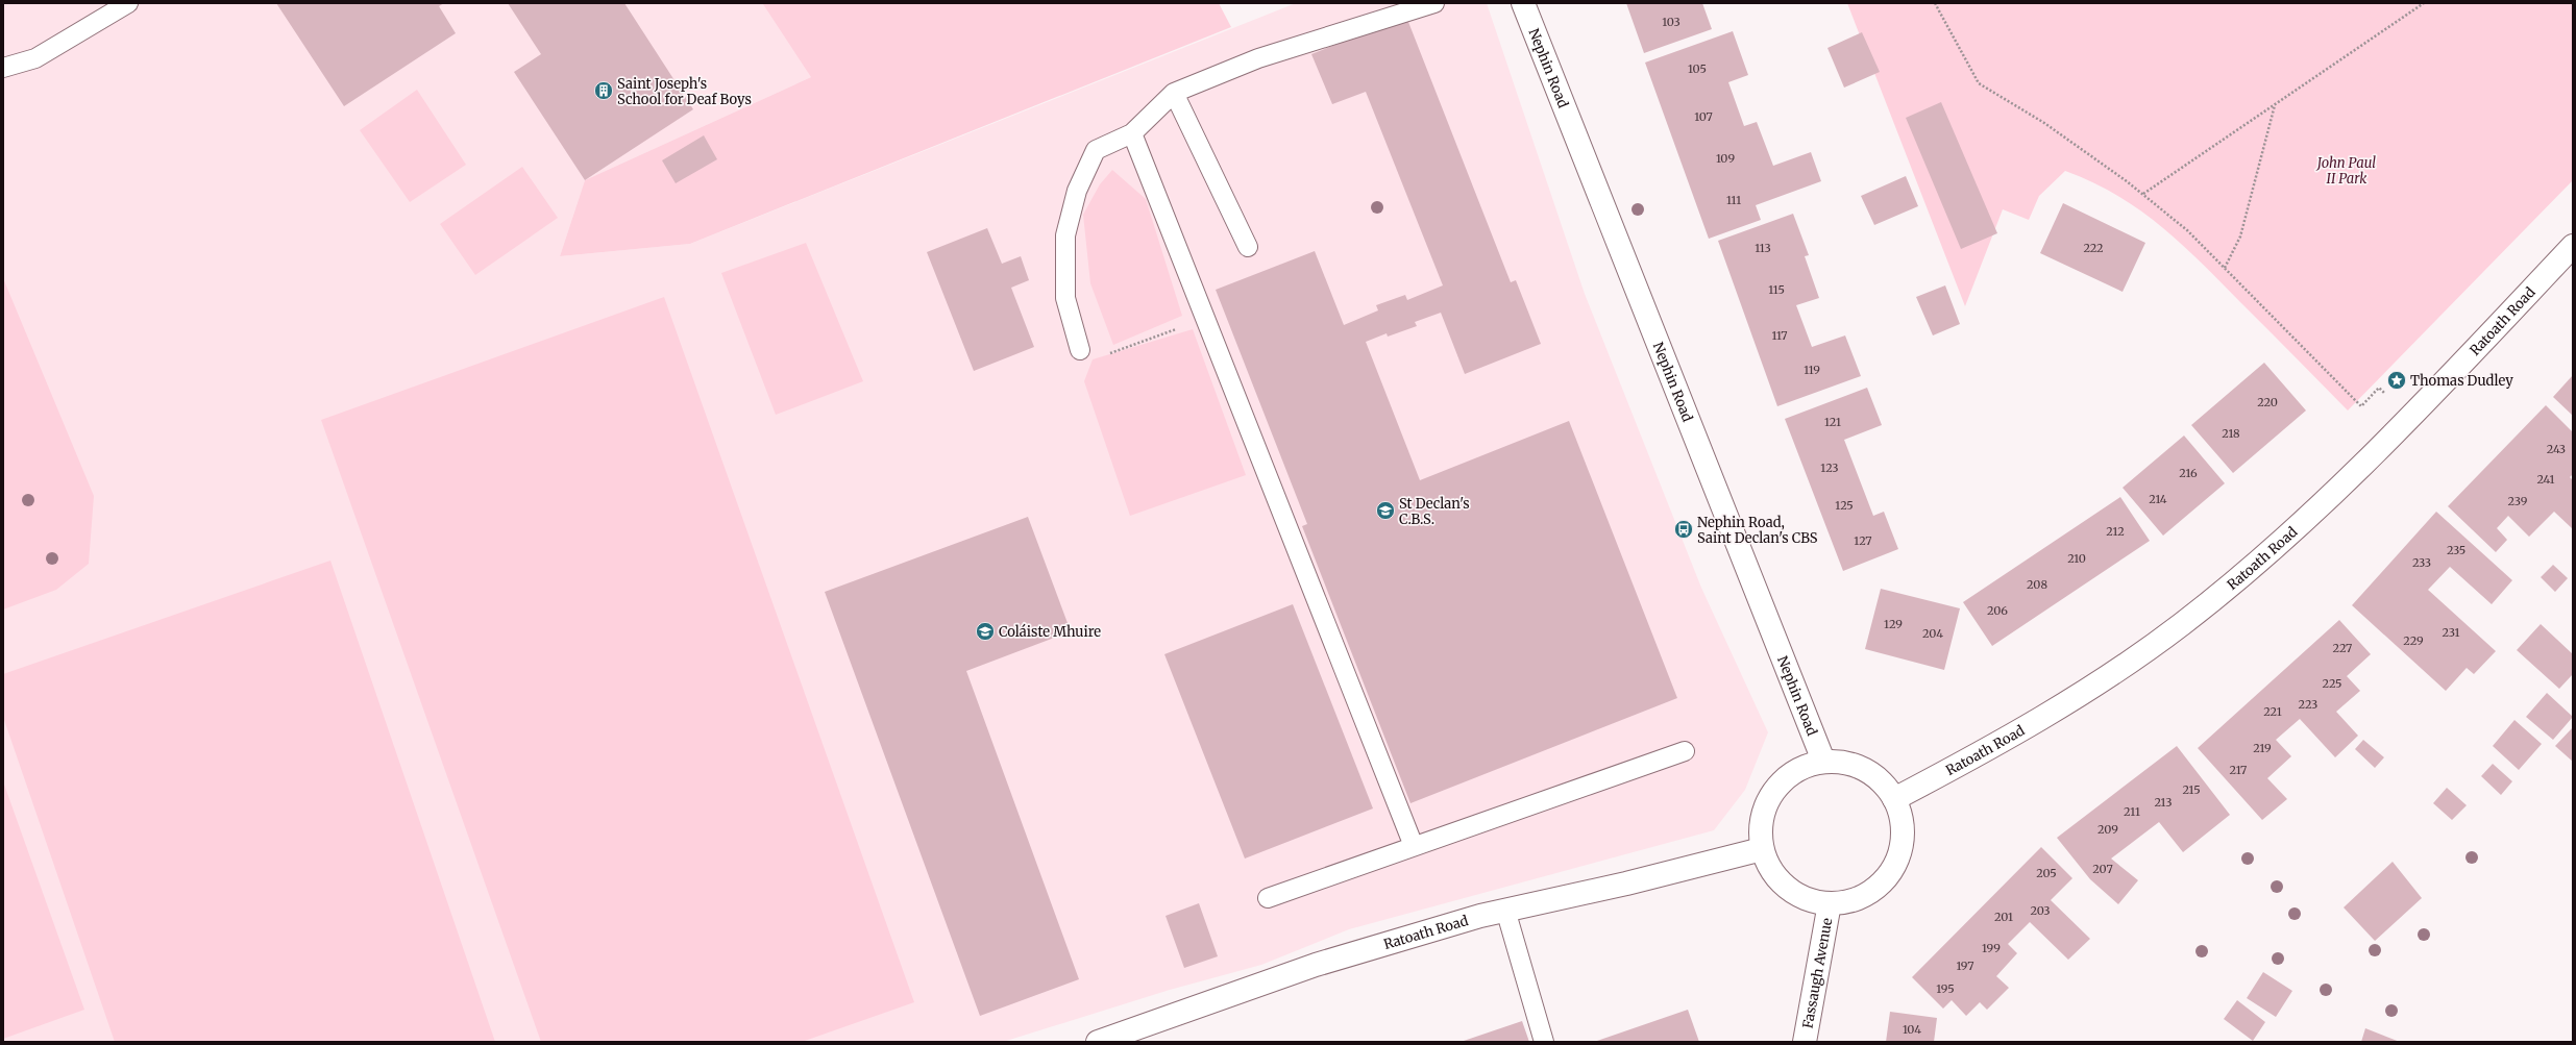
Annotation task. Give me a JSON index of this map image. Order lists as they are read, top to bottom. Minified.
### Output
{"streets":{"main road":["Nephin Road","Ratoath Road","Fassaugh Avenue"]},"crossings":[["Nephin Road","Ratoath Road"],["Nephin Road","Fassaugh Avenue"],["Ratoath Road","Fassaugh Avenue"]],"parks":["John Paul II Park"],"places":{"building":["Saint Joseph's School for Deaf Boys"],"place":["Thomas Dudley"],"school or university":["St Declan's C.B.S.","Coláiste Mhuire"],"bus stop":["Nephin Road, Saint Declan's CBS"]},"house_numbers":["103","105","107","109","111","113","222","115","117","119","220","121","218","243","123","216","241","214","239","125","212","127","235","210","233","208","206","129","231","204","229","227","225","223","221","219","217","215","213","211","209","207","205","203","201","199","197","195","104"]}
